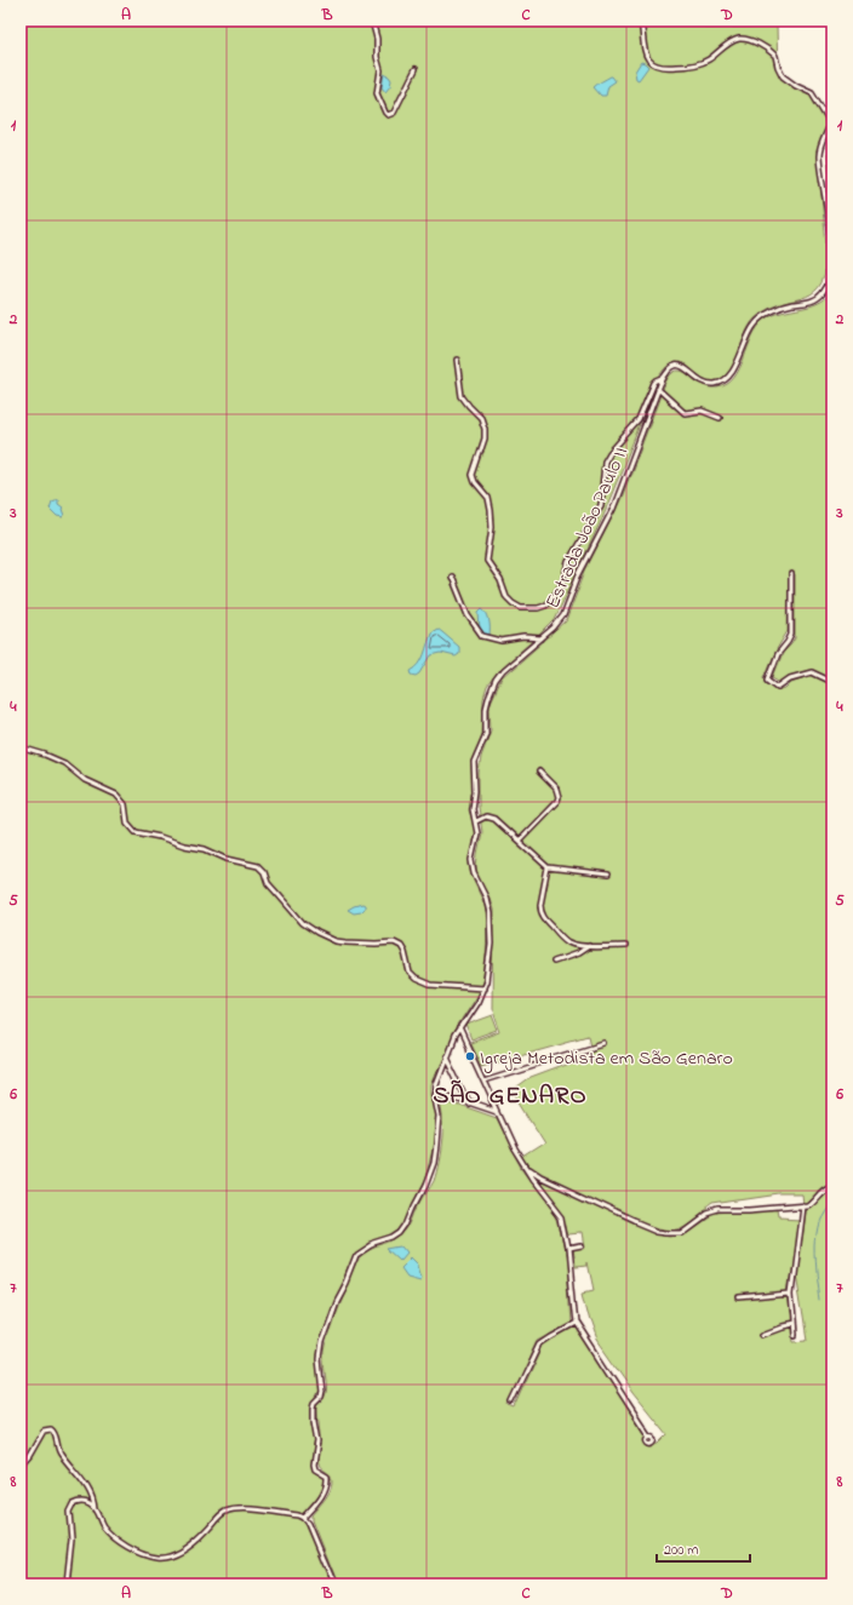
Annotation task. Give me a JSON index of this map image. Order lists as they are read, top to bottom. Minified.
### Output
{"streets":{"street":["Estrada João Paulo II"]},"districts":["SÃO GENARO"],"places":["Igreja Metodista em São Genaro"],"scale_bar":"200 m","grid":{"columns":["A","B","C","D"],"rows":["1","2","3","4","5","6","7","8"]}}
